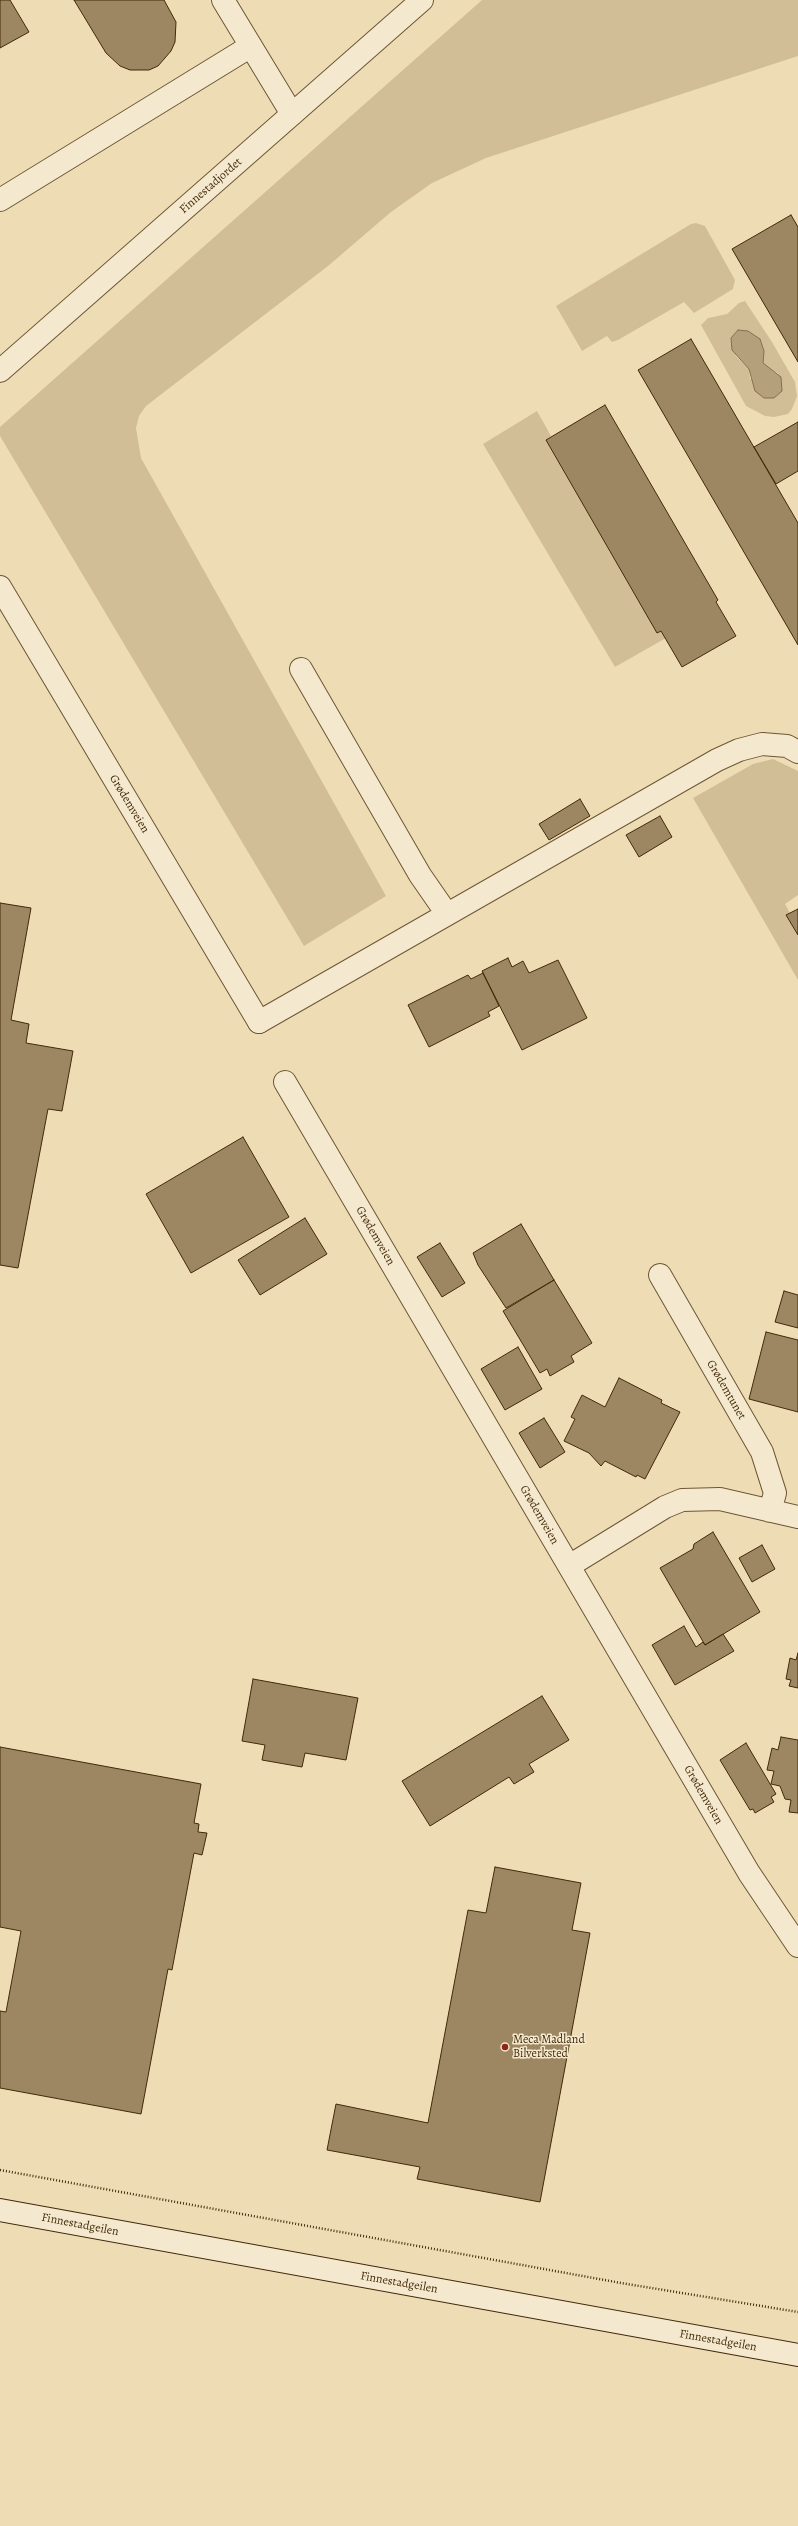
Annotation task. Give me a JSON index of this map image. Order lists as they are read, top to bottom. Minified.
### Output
{"streets":{"street":["Finnestadjordet","Grødemveien","Grødemtunet","Finnestadgeilen"]},"places":["Meca Madland Bilverksted"]}
